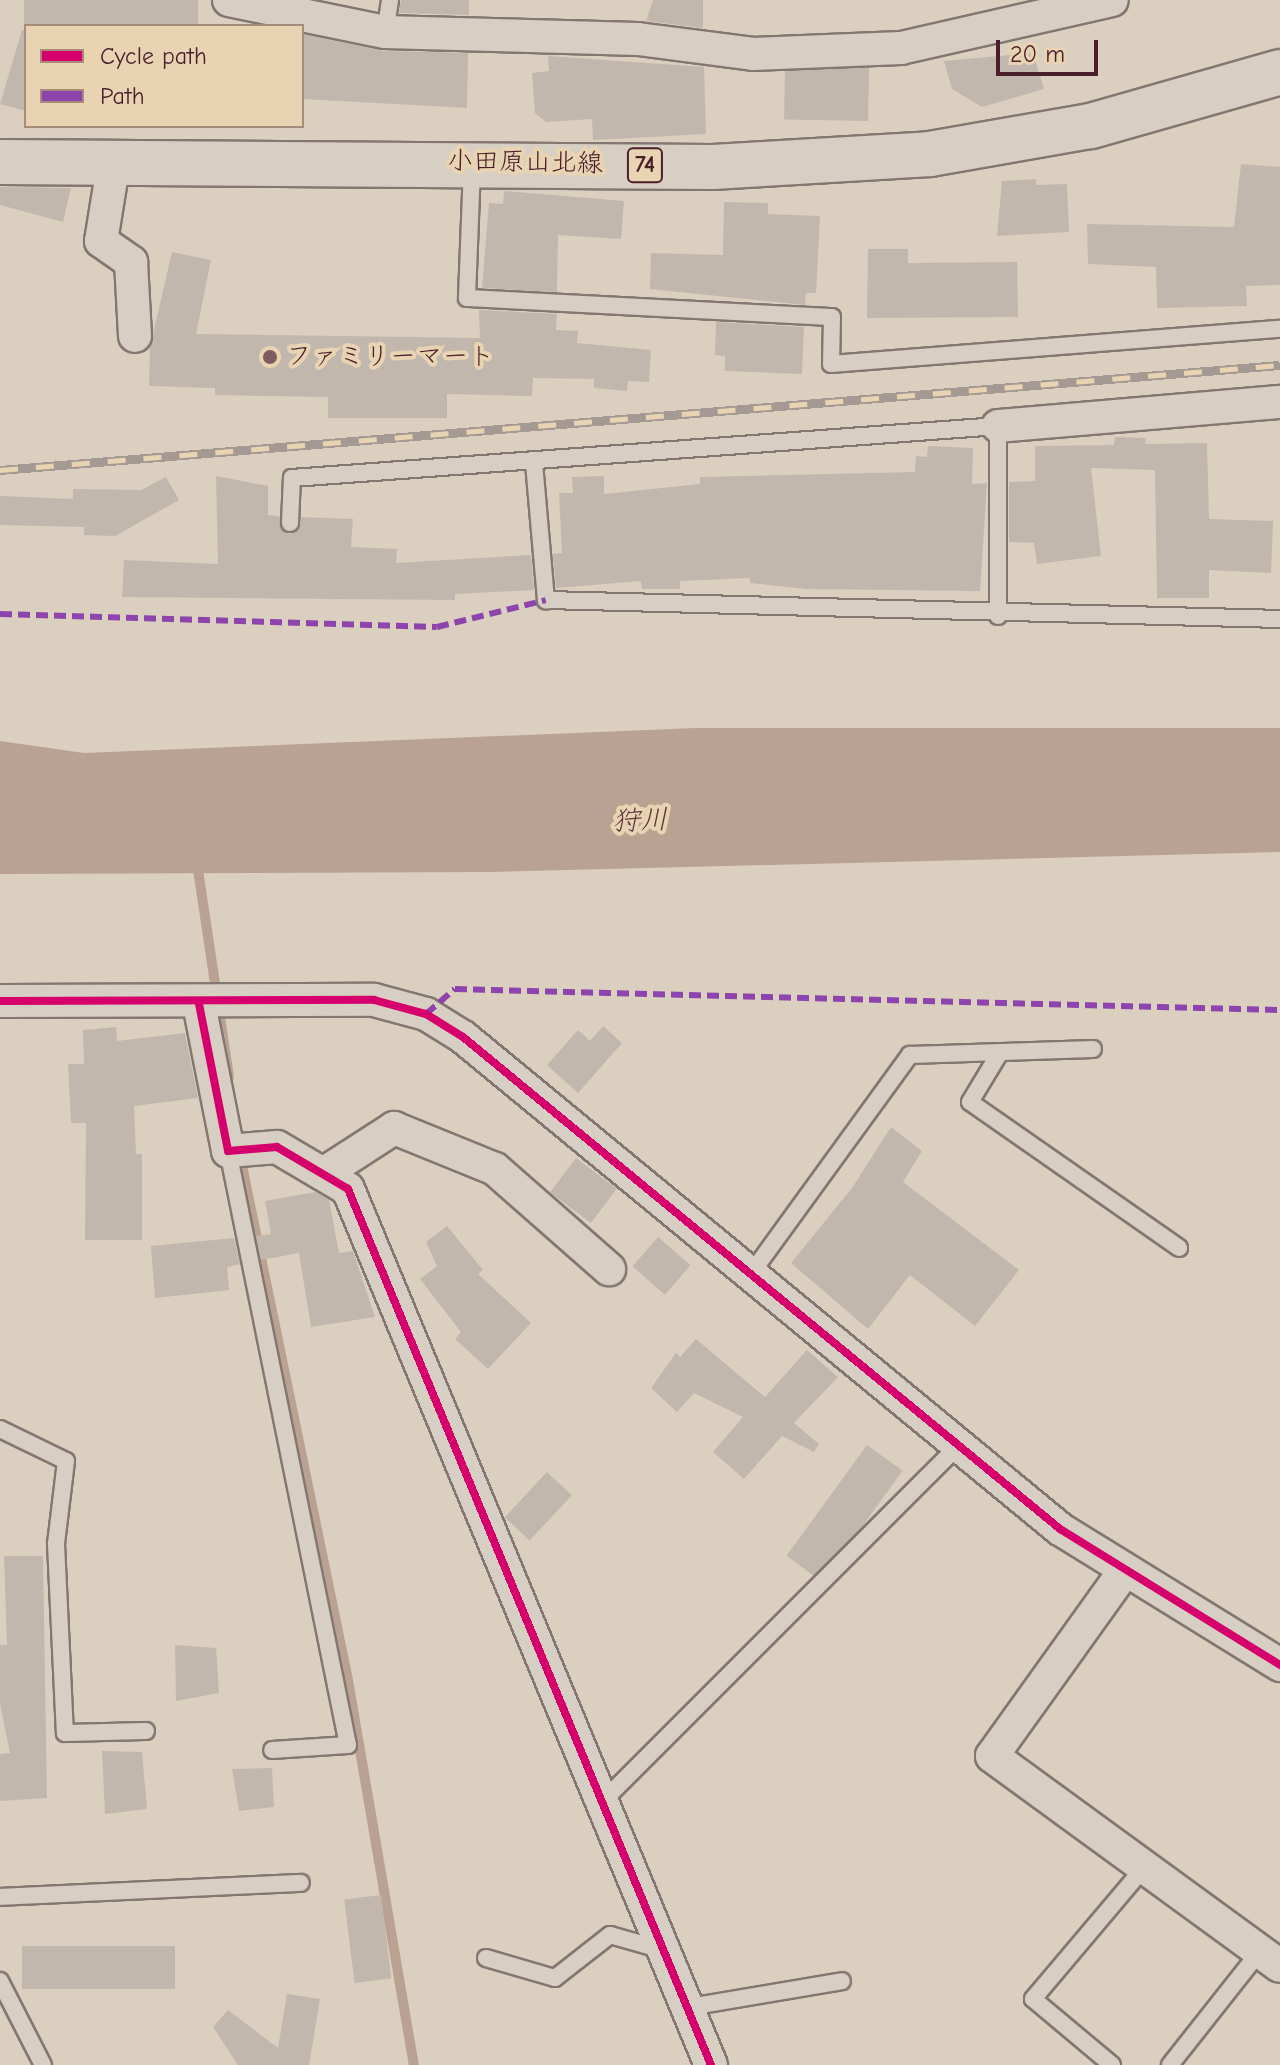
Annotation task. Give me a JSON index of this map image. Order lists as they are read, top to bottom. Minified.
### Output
{"streets":{"main road":["小田原山北線","74"]},"water":["狩川"],"places":["ファミリーマート"],"legend":["Cycle path","Path"],"scale_bar":"20 m"}
